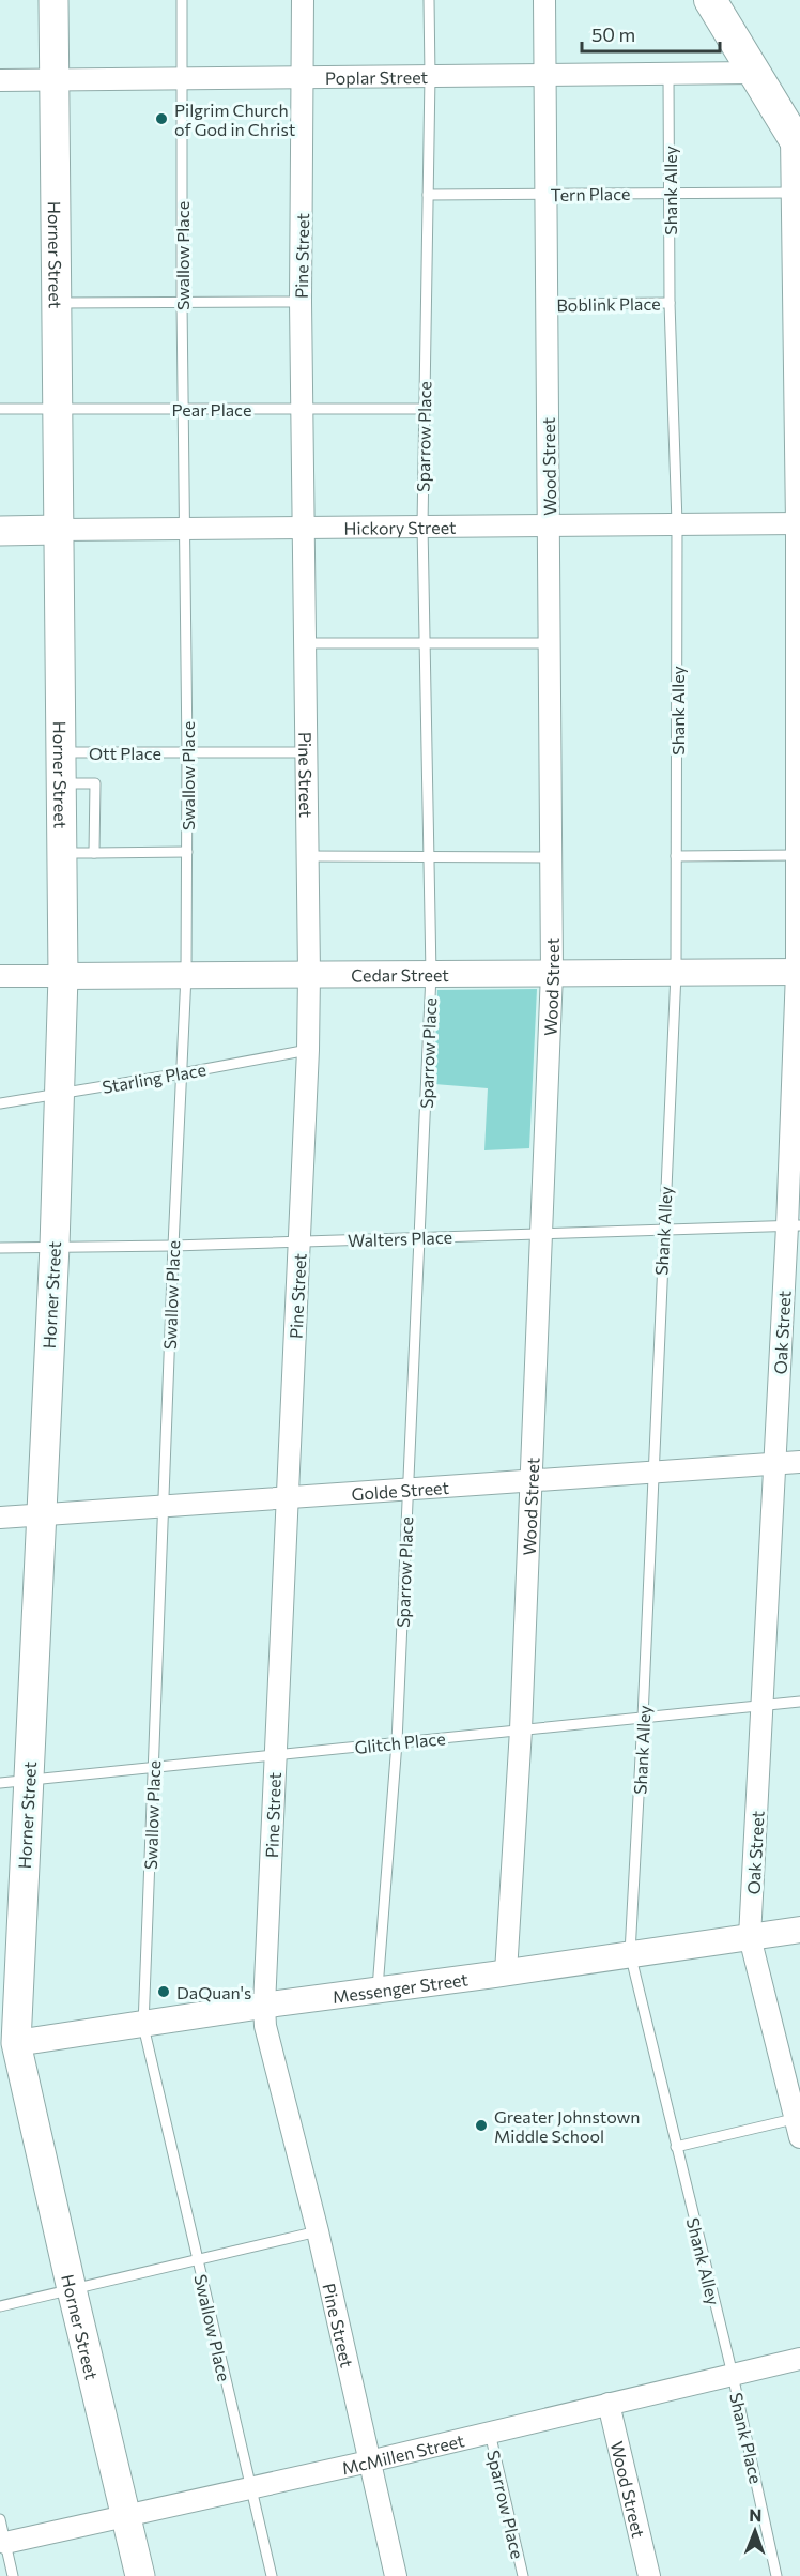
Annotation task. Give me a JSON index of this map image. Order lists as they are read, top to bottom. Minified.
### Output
{"streets":{"main road":["Horner Street","Hickory Street"],"street":["Poplar Street","Pine Street","Wood Street","Cedar Street","Oak Street","Golde Street","Messenger Street","McMillen Street"],"lane":["Shank Alley","Tern Place","Swallow Place","Boblink Place","Pear Place","Sparrow Place","Ott Place","Starling Place","Walters Place","Glitch Place","Shank Place"]},"crossings":[["Poplar Street","Shank Alley"],["Poplar Street","Horner Street"],["Poplar Street","Swallow Place"],["Poplar Street","Pine Street"],["Poplar Street","Sparrow Place"],["Poplar Street","Wood Street"],["Shank Alley","Tern Place"],["Shank Alley","Boblink Place"],["Shank Alley","Hickory Street"],["Shank Alley","Cedar Street"],["Shank Alley","Walters Place"],["Shank Alley","Golde Street"],["Shank Alley","Glitch Place"],["Shank Alley","Messenger Street"],["Shank Alley","Shank Place"],["Shank Alley","McMillen Street"],["Tern Place","Sparrow Place"],["Tern Place","Wood Street"],["Tern Place","Oak Street"],["Horner Street","Pear Place"],["Horner Street","Hickory Street"],["Horner Street","Ott Place"],["Horner Street","Cedar Street"],["Horner Street","Starling Place"],["Horner Street","Walters Place"],["Horner Street","Golde Street"],["Horner Street","Glitch Place"],["Horner Street","Messenger Street"],["Horner Street","McMillen Street"],["Swallow Place","Pear Place"],["Swallow Place","Hickory Street"],["Swallow Place","Ott Place"],["Swallow Place","Cedar Street"],["Swallow Place","Starling Place"],["Swallow Place","Walters Place"],["Swallow Place","Golde Street"],["Swallow Place","Glitch Place"],["Swallow Place","Messenger Street"],["Swallow Place","McMillen Street"],["Pine Street","Pear Place"],["Pine Street","Hickory Street"],["Pine Street","Ott Place"],["Pine Street","Cedar Street"],["Pine Street","Starling Place"],["Pine Street","Walters Place"],["Pine Street","Golde Street"],["Pine Street","Glitch Place"],["Pine Street","Messenger Street"],["Pine Street","McMillen Street"],["Boblink Place","Wood Street"],["Pear Place","Sparrow Place"],["Sparrow Place","Hickory Street"],["Sparrow Place","Cedar Street"],["Sparrow Place","Walters Place"],["Sparrow Place","Golde Street"],["Sparrow Place","Glitch Place"],["Sparrow Place","Messenger Street"],["Sparrow Place","McMillen Street"],["Wood Street","Hickory Street"],["Wood Street","Cedar Street"],["Wood Street","Walters Place"],["Wood Street","Golde Street"],["Wood Street","Glitch Place"],["Wood Street","Messenger Street"],["Wood Street","McMillen Street"],["Hickory Street","Oak Street"],["Cedar Street","Oak Street"],["Walters Place","Oak Street"],["Oak Street","Golde Street"],["Oak Street","Glitch Place"],["Oak Street","Messenger Street"],["Shank Place","McMillen Street"]],"places":["Pilgrim Church of God in Christ","DaQuan's","Greater Johnstown Middle School"],"scale_bar":"50 m","north":"top"}
